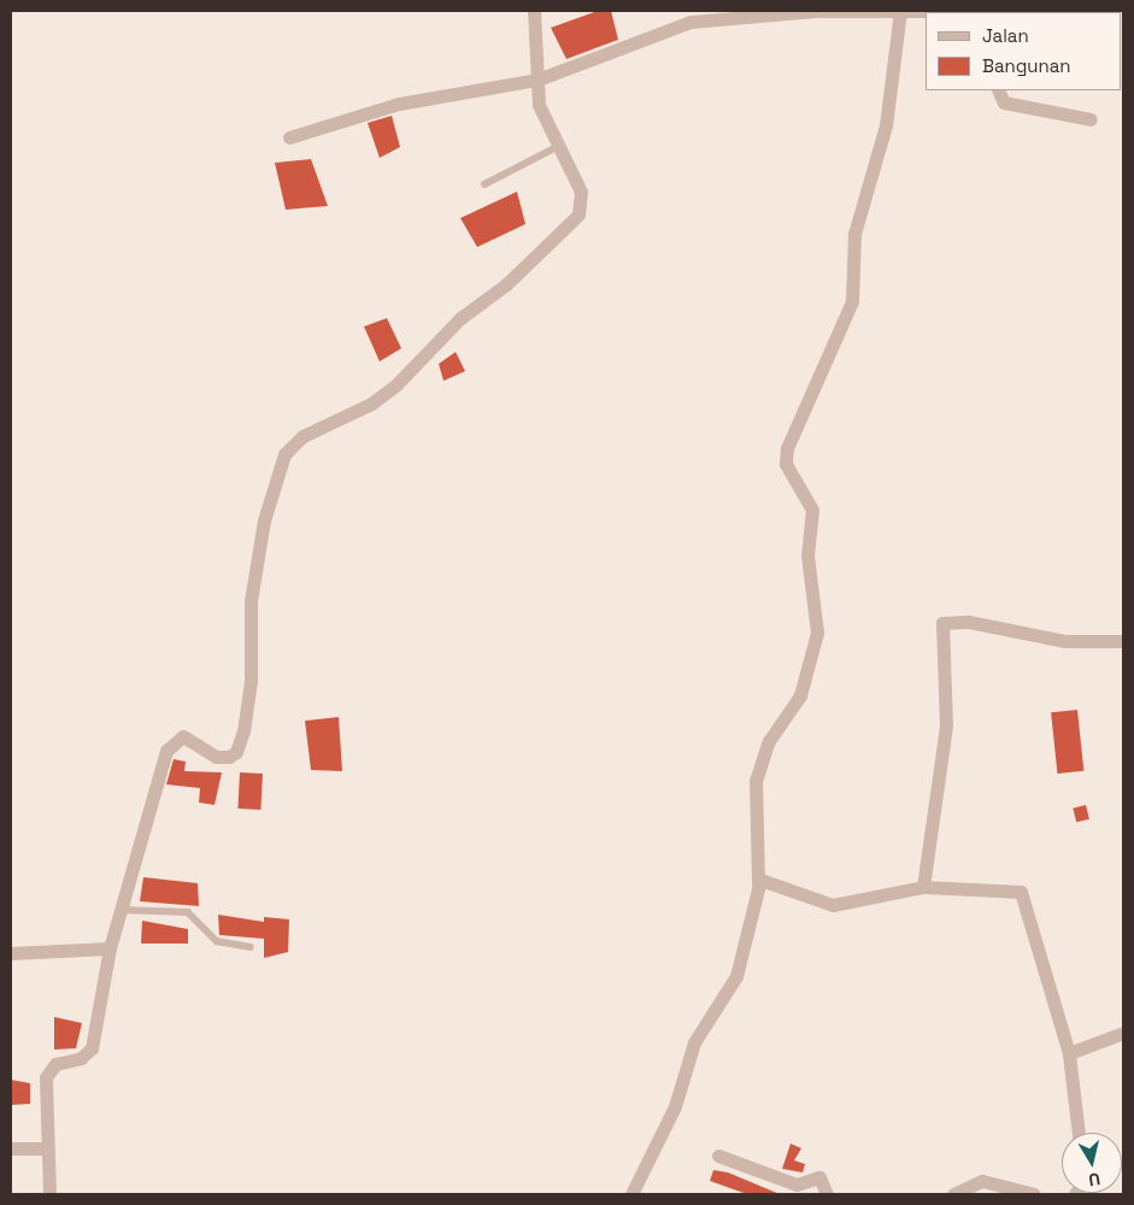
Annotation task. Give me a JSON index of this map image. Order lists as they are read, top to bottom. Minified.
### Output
{"legend":["Jalan","Bangunan"],"north":"bottom"}
